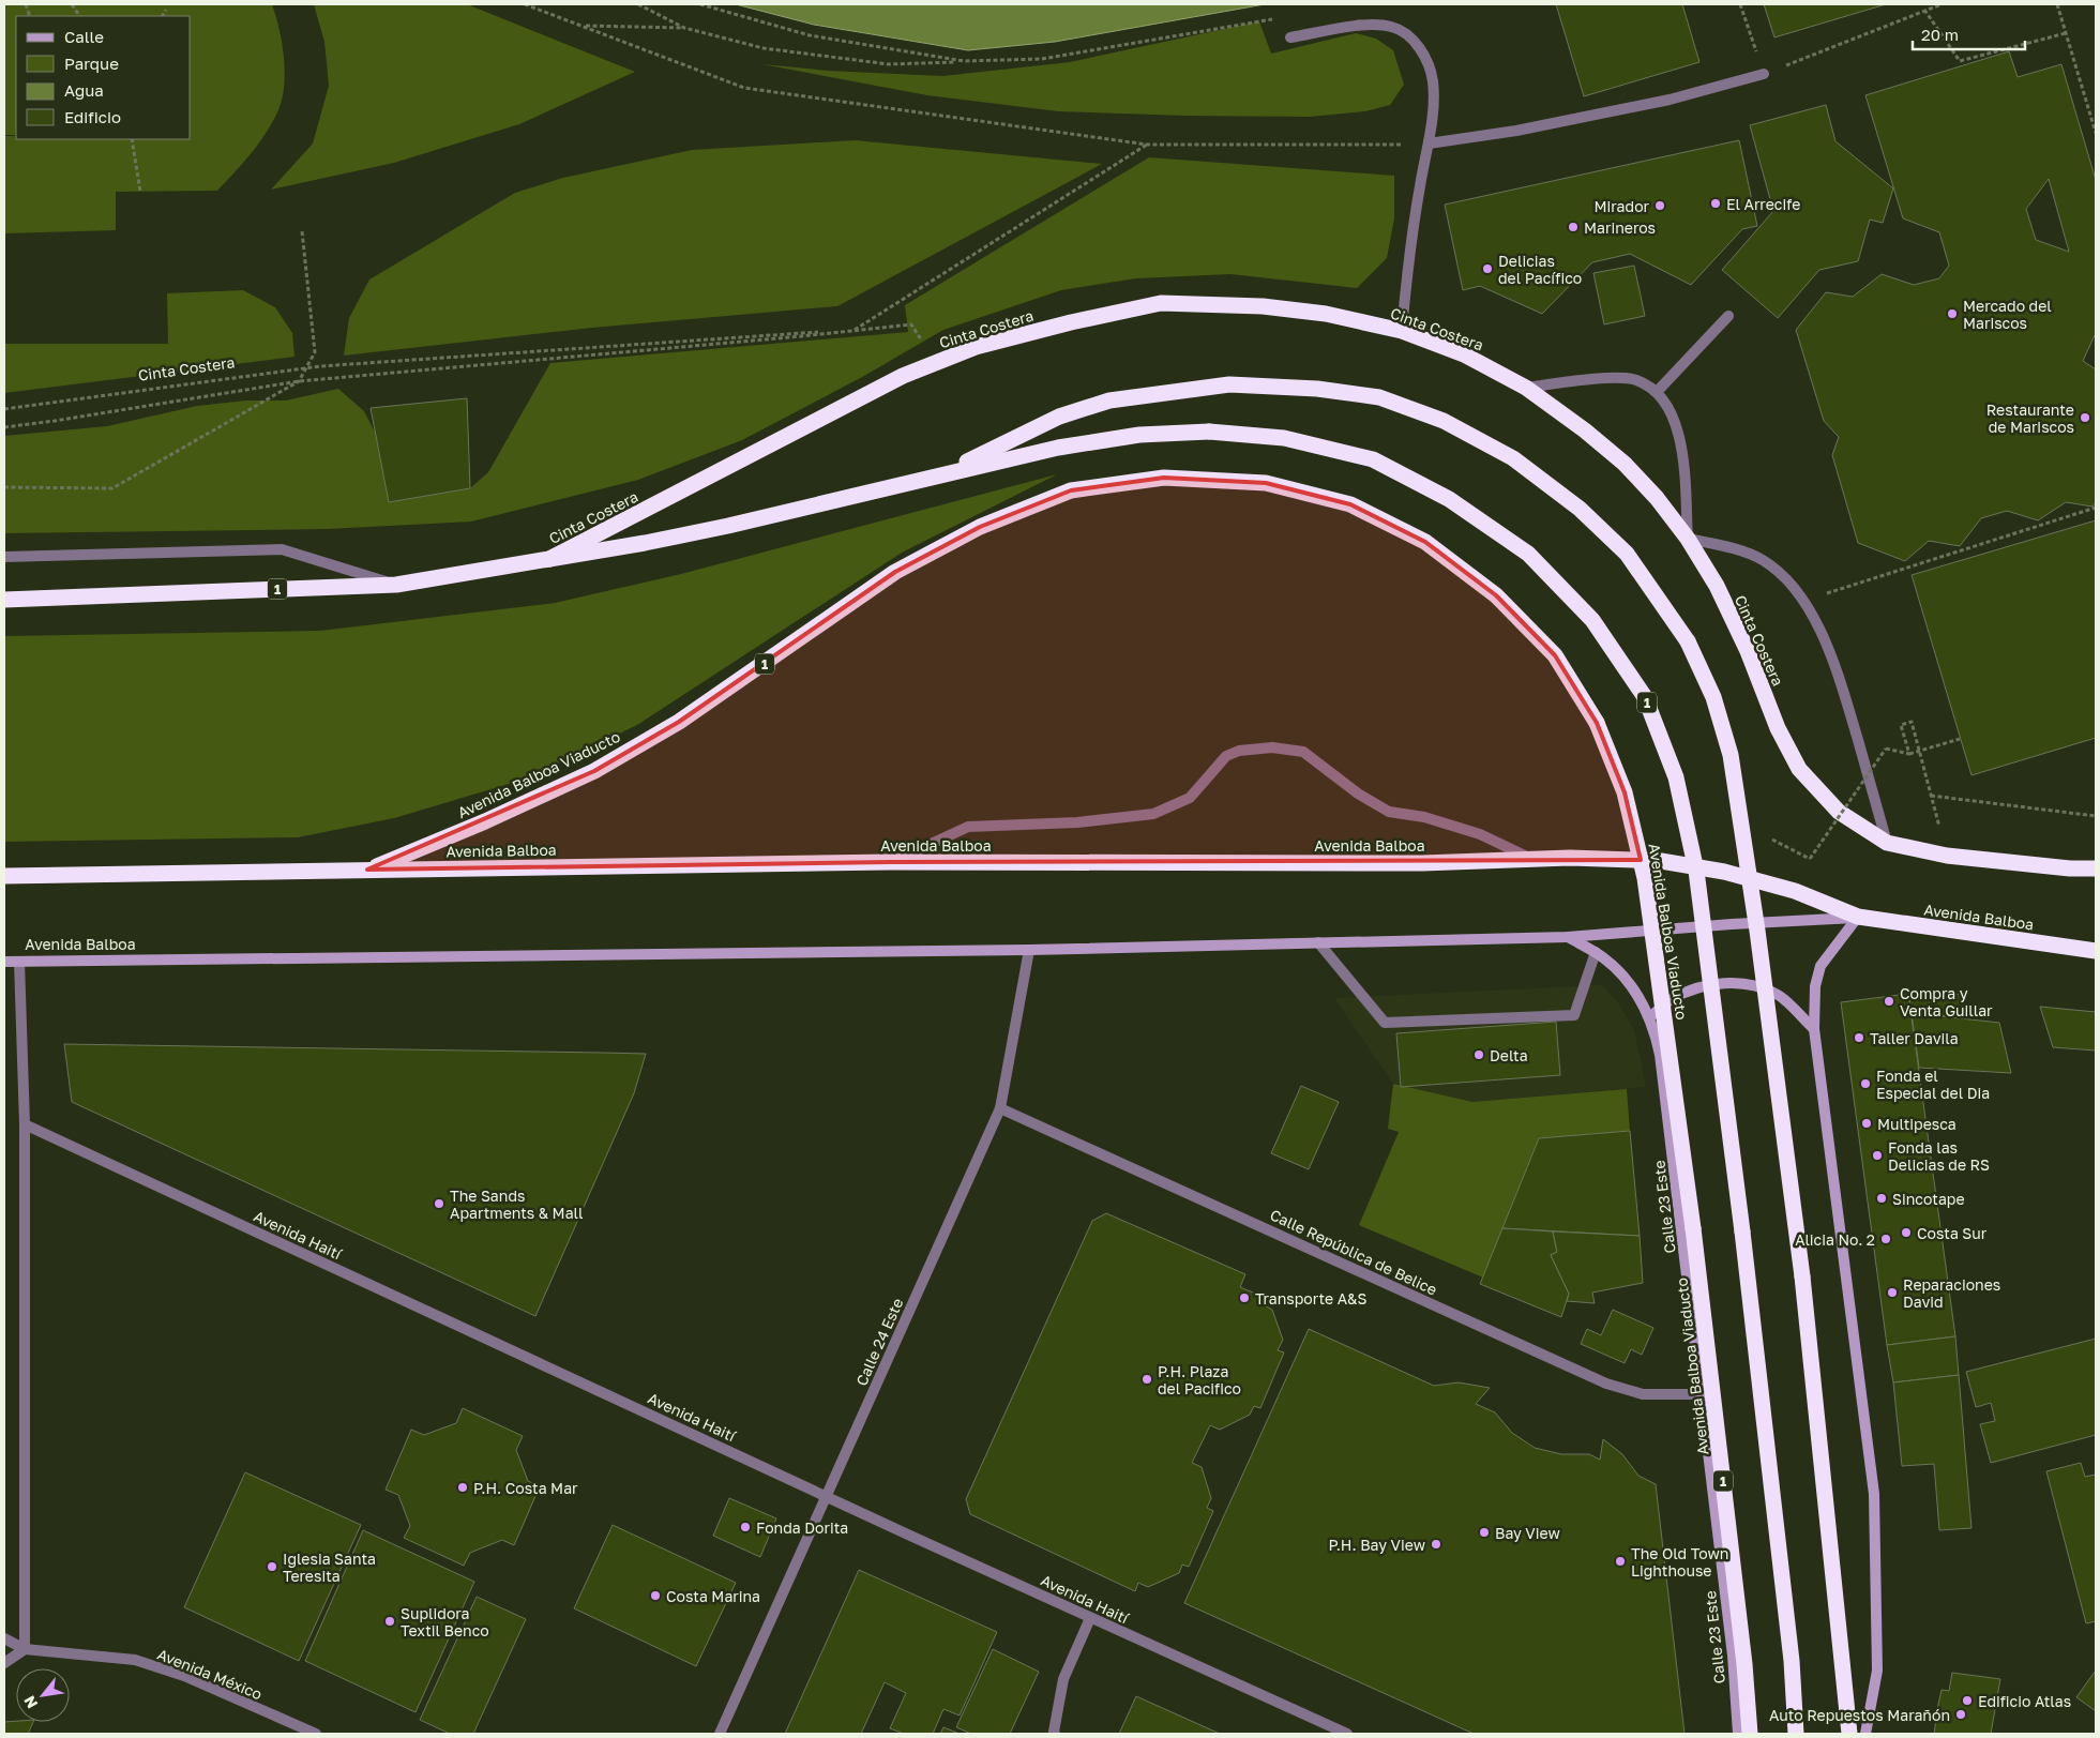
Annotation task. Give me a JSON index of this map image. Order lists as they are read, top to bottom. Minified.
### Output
{"streets":{"highway":["Cinta Costera","1","Avenida Balboa Viaducto","Avenida Balboa"],"main road":["Calle 23 Este"],"street":["Avenida Haití","Calle República de Belice","Calle 24 Este","Avenida México"]},"crossings":[["Cinta Costera","1"],["Avenida Balboa Viaducto","Avenida Balboa"],["Avenida Balboa","Calle 23 Este"],["Avenida Balboa","Calle 24 Este"],["Calle 23 Este","Calle República de Belice"],["Avenida Haití","Calle 24 Este"],["Calle República de Belice","Calle 24 Este"]],"places":["El Arrecife","Mirador","Marineros","Delicias del Pacífico","Mercado del Mariscos","Restaurante de Mariscos","Compra y Venta Guillar","Taller Davila","Delta","Fonda el Especial del Dia","Multipesca","Fonda las Delicias de RS","Sincotape","The Sands Apartments & Mall","Costa Sur","Alicia No. 2","Reparaciones David","Transporte A&S","P.H. Plaza del Pacifico","P.H. Costa Mar","Fonda Dorita","Bay View","P.H. Bay View","The Old Town Lighthouse","Iglesia Santa Teresita","Costa Marina","Suplidora Textil Benco","Edificio Atlas","Auto Repuestos Marañón"],"legend":["Calle","Parque","Agua","Edificio"],"scale_bar":"20 m","north":"bottom left"}
